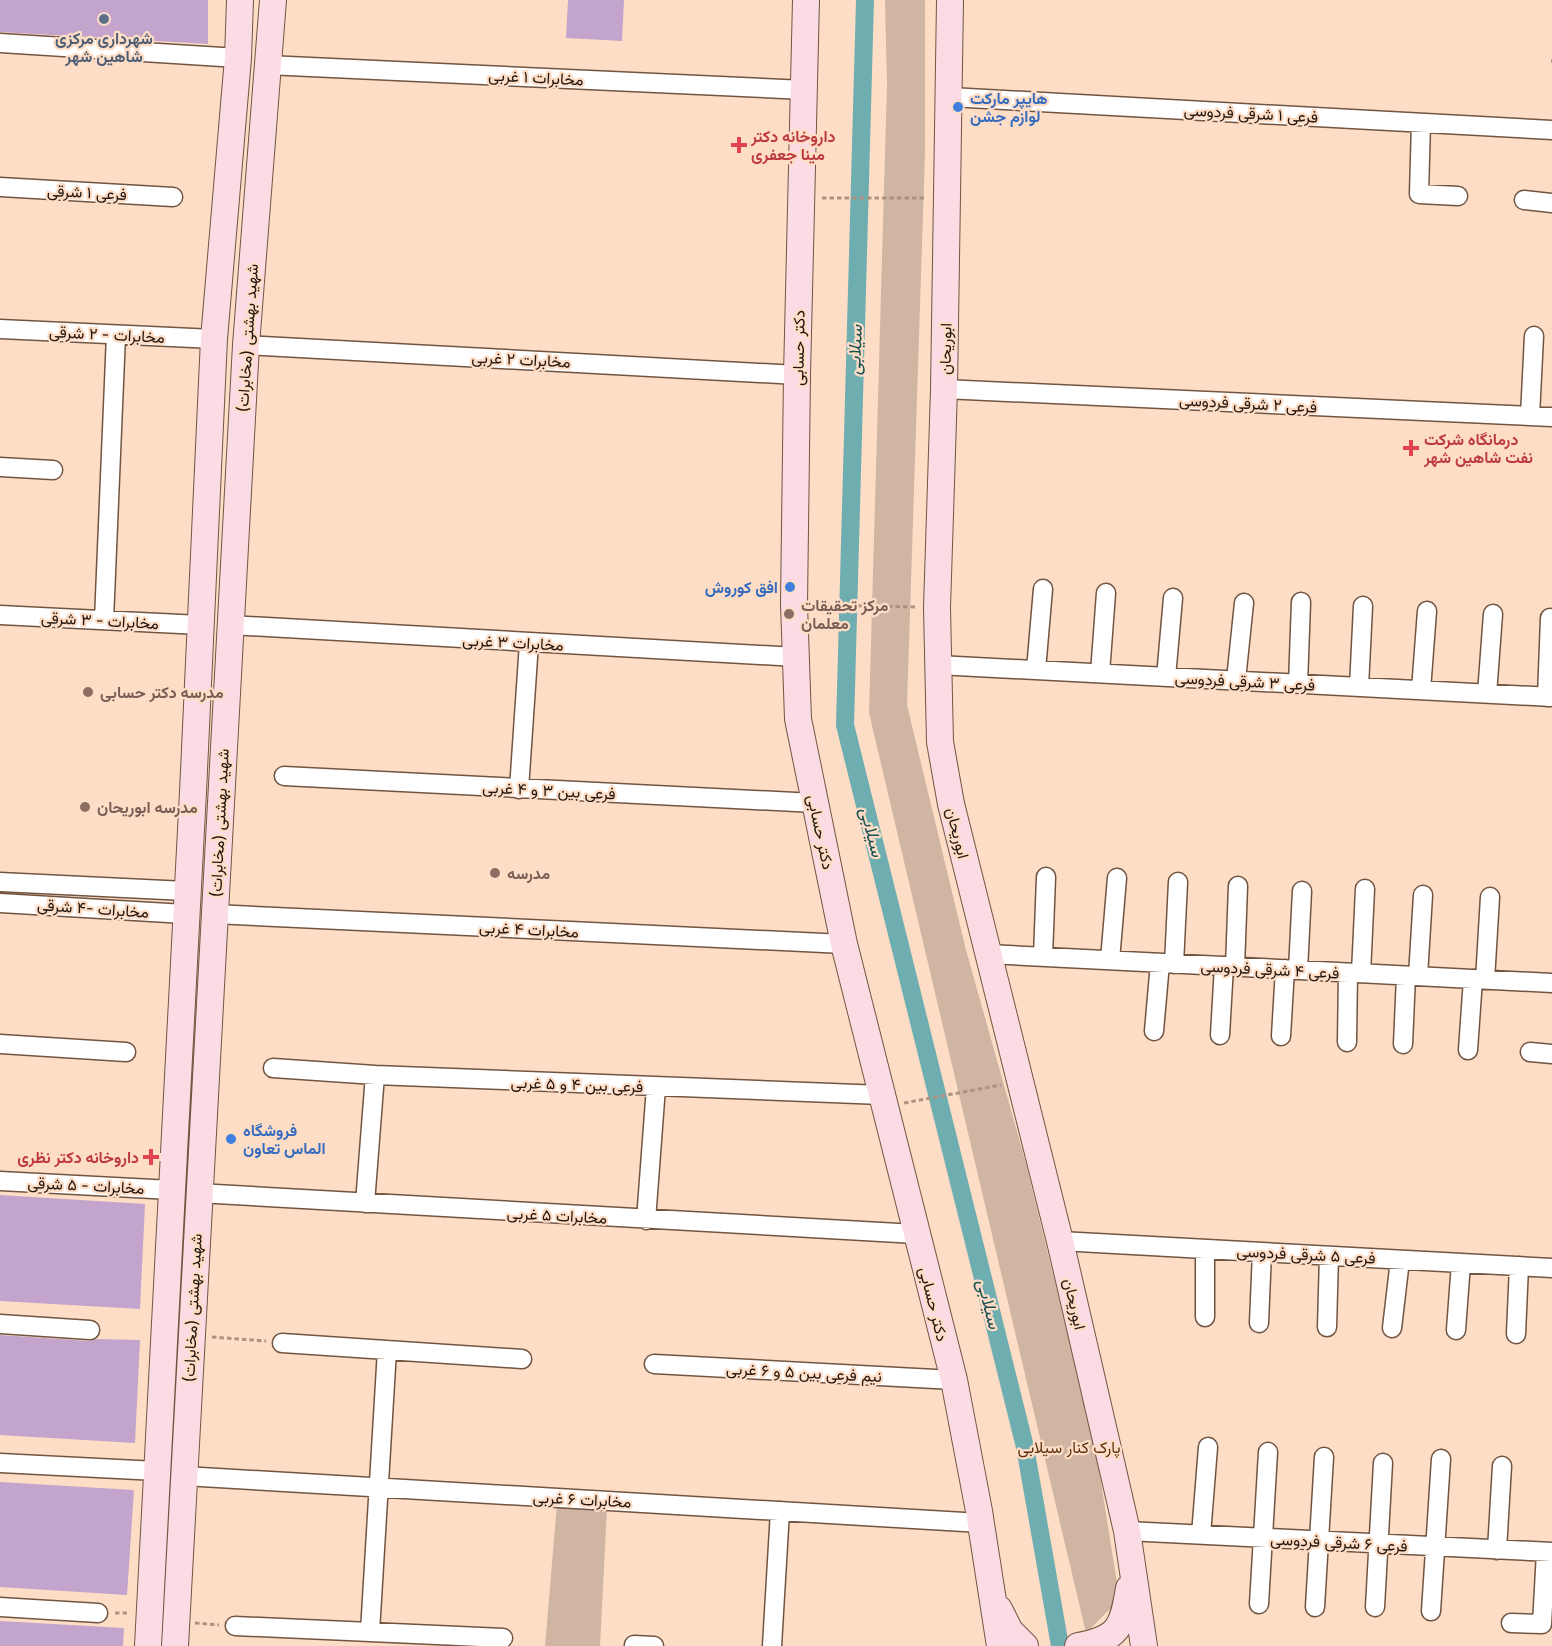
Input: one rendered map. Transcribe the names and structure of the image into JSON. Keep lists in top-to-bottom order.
{
  "streets": {
    "main road": ["شهید بهشتی (مخابرات)", "دکتر حسابی", "ابوریحان"],
    "street": [
      "مخابرات ۱ غربی",
      "فرعی ۱ شرقی فردوسی",
      "فرعی ۱ شرقی",
      "مخابرات - ۲ شرقی",
      "مخابرات ۲ غربی",
      "فرعی ۲ شرقی فردوسی",
      "مخابرات - ۳ شرقی",
      "مخابرات ۳ غربی",
      "فرعی ۳ شرقی فردوسی",
      "فرعی بین ۳ و ۴ غربی",
      "مخابرات -۴ شرقی",
      "مخابرات ۴ غربی",
      "فرعی ۴ شرقی فردوسی",
      "فرعی بین ۴ و ۵ غربی",
      "مخابرات - ۵ شرقی",
      "مخابرات ۵ غربی",
      "فرعی ۵ شرقی فردوسی",
      "نیم فرعی بین ۵ و ۶ غربی",
      "مخابرات ۶ غربی",
      "فرعی ۶ شرقی فردوسی"
    ]
  },
  "crossings": [
    ["مخابرات ۱ غربی", "شهید بهشتی (مخابرات)"],
    ["مخابرات ۱ غربی", "دکتر حسابی"],
    ["فرعی ۱ شرقی فردوسی", "ابوریحان"],
    ["مخابرات - ۲ شرقی", "شهید بهشتی (مخابرات)"],
    ["شهید بهشتی (مخابرات)", "مخابرات ۲ غربی"],
    ["شهید بهشتی (مخابرات)", "مخابرات - ۳ شرقی"],
    ["شهید بهشتی (مخابرات)", "مخابرات ۳ غربی"],
    ["شهید بهشتی (مخابرات)", "مخابرات -۴ شرقی"],
    ["شهید بهشتی (مخابرات)", "مخابرات ۴ غربی"],
    ["شهید بهشتی (مخابرات)", "مخابرات - ۵ شرقی"],
    ["شهید بهشتی (مخابرات)", "مخابرات ۵ غربی"],
    ["شهید بهشتی (مخابرات)", "مخابرات ۶ غربی"],
    ["دکتر حسابی", "مخابرات ۲ غربی"],
    ["دکتر حسابی", "مخابرات ۳ غربی"],
    ["دکتر حسابی", "فرعی بین ۳ و ۴ غربی"],
    ["دکتر حسابی", "مخابرات ۴ غربی"],
    ["دکتر حسابی", "فرعی بین ۴ و ۵ غربی"],
    ["دکتر حسابی", "مخابرات ۵ غربی"],
    ["دکتر حسابی", "نیم فرعی بین ۵ و ۶ غربی"],
    ["دکتر حسابی", "مخابرات ۶ غربی"],
    ["ابوریحان", "فرعی ۲ شرقی فردوسی"],
    ["ابوریحان", "فرعی ۳ شرقی فردوسی"],
    ["ابوریحان", "فرعی ۴ شرقی فردوسی"],
    ["ابوریحان", "فرعی ۵ شرقی فردوسی"],
    ["ابوریحان", "فرعی ۶ شرقی فردوسی"]
  ],
  "water": ["سیلابی"],
  "parks": ["پارک کنار سیلابی"],
  "places": {
    "other": [
      "شهرداری مرکزی شاهین شهر",
      "هایپر مارکت لوازم جشن",
      "افق کوروش",
      "مرکز تحقیقات معلمان",
      "مدرسه دکتر حسابی",
      "مدرسه ابوریحان",
      "مدرسه",
      "فروشگاه الماس تعاون"
    ],
    "health": ["داروخانه دکتر مینا جعفری", "درمانگاه شرکت نفت شاهین شهر", "داروخانه دکتر نظری"]
  }
}
